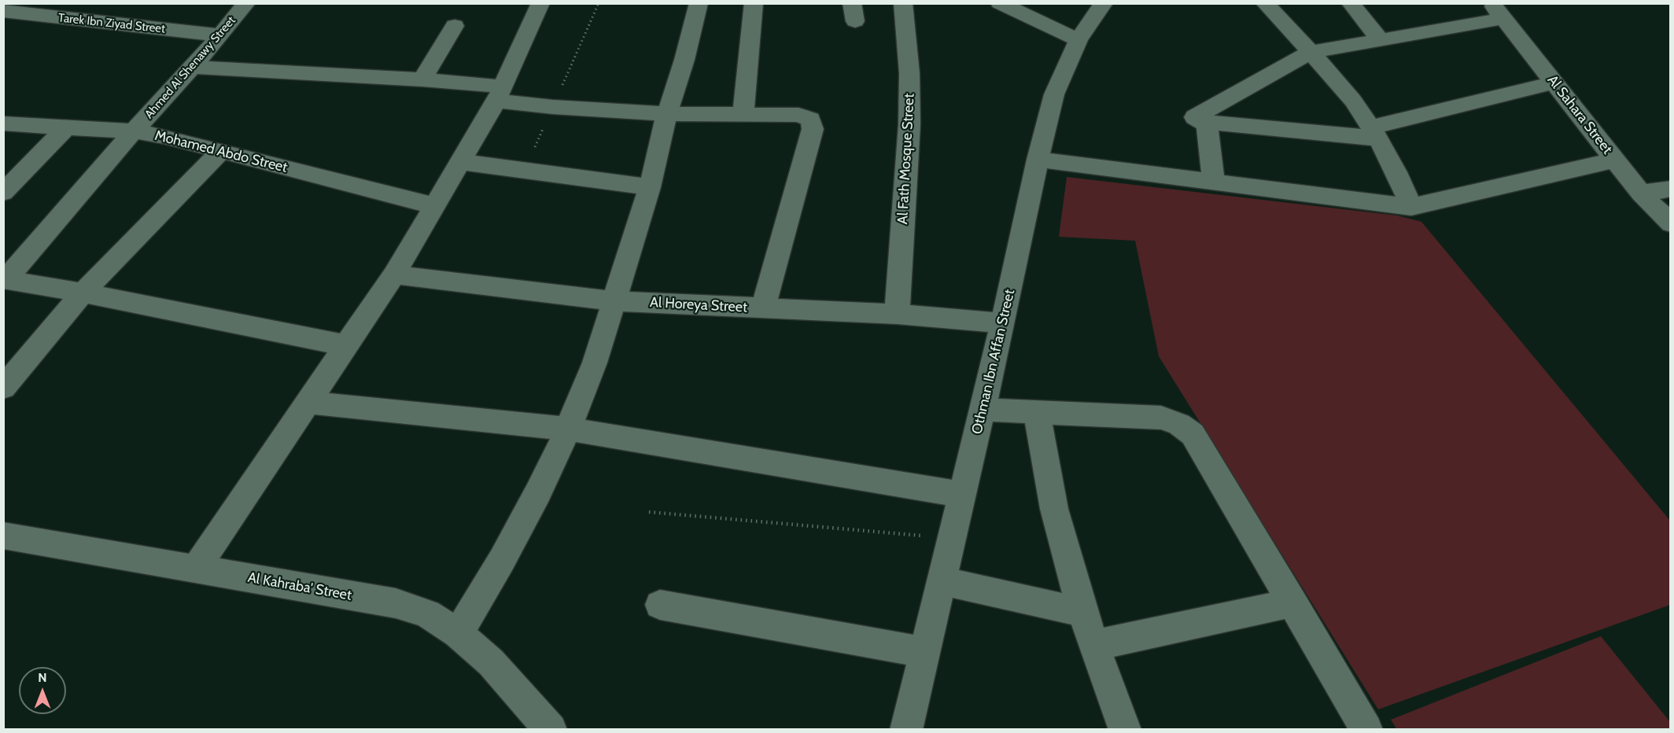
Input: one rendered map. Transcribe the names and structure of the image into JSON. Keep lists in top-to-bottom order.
{
  "streets": {
    "street": [
      "Tarek Ibn Ziyad Street",
      "Ahmed Al Shenawy Street",
      "Al Sahara Street",
      "Mohamed Abdo Street",
      "Al Fath Mosque Street",
      "Al Horeya Street",
      "Othman Ibn Affan Street",
      "Al Kahraba' Street"
    ]
  },
  "crossings": [
    ["Tarek Ibn Ziyad Street", "Ahmed Al Shenawy Street"],
    ["Ahmed Al Shenawy Street", "Mohamed Abdo Street"],
    ["Al Fath Mosque Street", "Al Horeya Street"],
    ["Al Horeya Street", "Othman Ibn Affan Street"]
  ],
  "north": "top"
}
